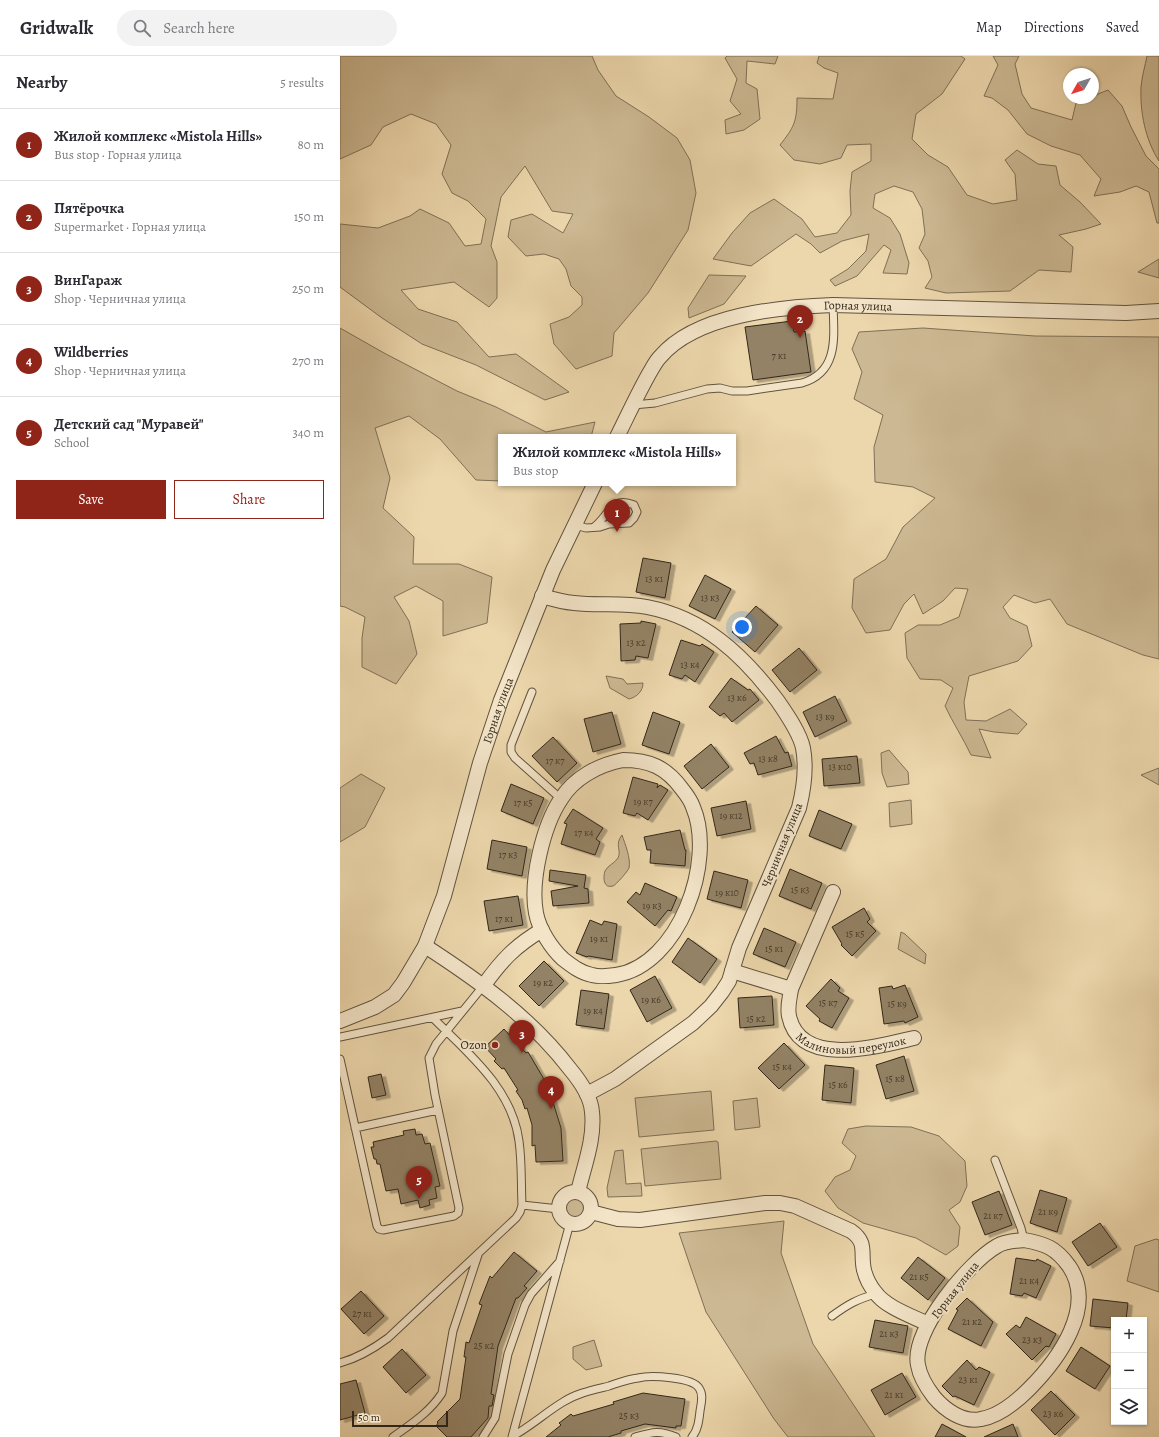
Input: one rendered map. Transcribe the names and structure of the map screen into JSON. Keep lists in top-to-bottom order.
{
  "streets": {
    "street": ["Горная улица", "Черничная улица", "Малиновый переулок"]
  },
  "crossings": [
    ["Горная улица", "Черничная улица"]
  ],
  "places": ["Ozon"],
  "house_numbers": [
    "7 к1",
    "13 к1",
    "13 к3",
    "13 к2",
    "13 к4",
    "13 к6",
    "13 к9",
    "13 к8",
    "17 к7",
    "13 к10",
    "19 к7",
    "17 к5",
    "19 к12",
    "17 к4",
    "17 к3",
    "15 к3",
    "19 к10",
    "19 к3",
    "17 к1",
    "15 к5",
    "19 к1",
    "15 к1",
    "19 к2",
    "19 к6",
    "15 к7",
    "15 к9",
    "19 к4",
    "15 к2",
    "15 к4",
    "15 к8",
    "15 к6",
    "21 к9",
    "21 к7",
    "21 к5",
    "21 к4",
    "27 к1",
    "21 к2",
    "21 к3",
    "23 к3",
    "25 к2",
    "23 к1",
    "21 к1",
    "23 к6",
    "25 к3"
  ],
  "scale_bar": "50 m",
  "north": "bottom left",
  "page": {
    "header": "Gridwalk",
    "search": "Search here",
    "nav": ["Map", "Directions", "Saved"],
    "heading": ["Nearby", "5 results"],
    "list": [
      {
        "mark": "1",
        "name": "Жилой комплекс «Mistola Hills»",
        "note": "Bus stop · Горная улица",
        "value": "80 m"
      },
      {
        "mark": "2",
        "name": "Пятёрочка",
        "note": "Supermarket · Горная улица",
        "value": "150 m"
      },
      {
        "mark": "3",
        "name": "ВинГараж",
        "note": "Shop · Черничная улица",
        "value": "250 m"
      },
      {
        "mark": "4",
        "name": "Wildberries",
        "note": "Shop · Черничная улица",
        "value": "270 m"
      },
      {
        "mark": "5",
        "name": "Детский сад \"Муравей\"",
        "note": "School",
        "value": "340 m"
      }
    ],
    "pins": [
      "2",
      "1",
      "3",
      "4",
      "5"
    ],
    "popup": ["Жилой комплекс «Mistola Hills»", "Bus stop"],
    "buttons": ["Save", "Share"],
    "map_buttons": ["+", "−"],
    "scale": "50 m"
  }
}
